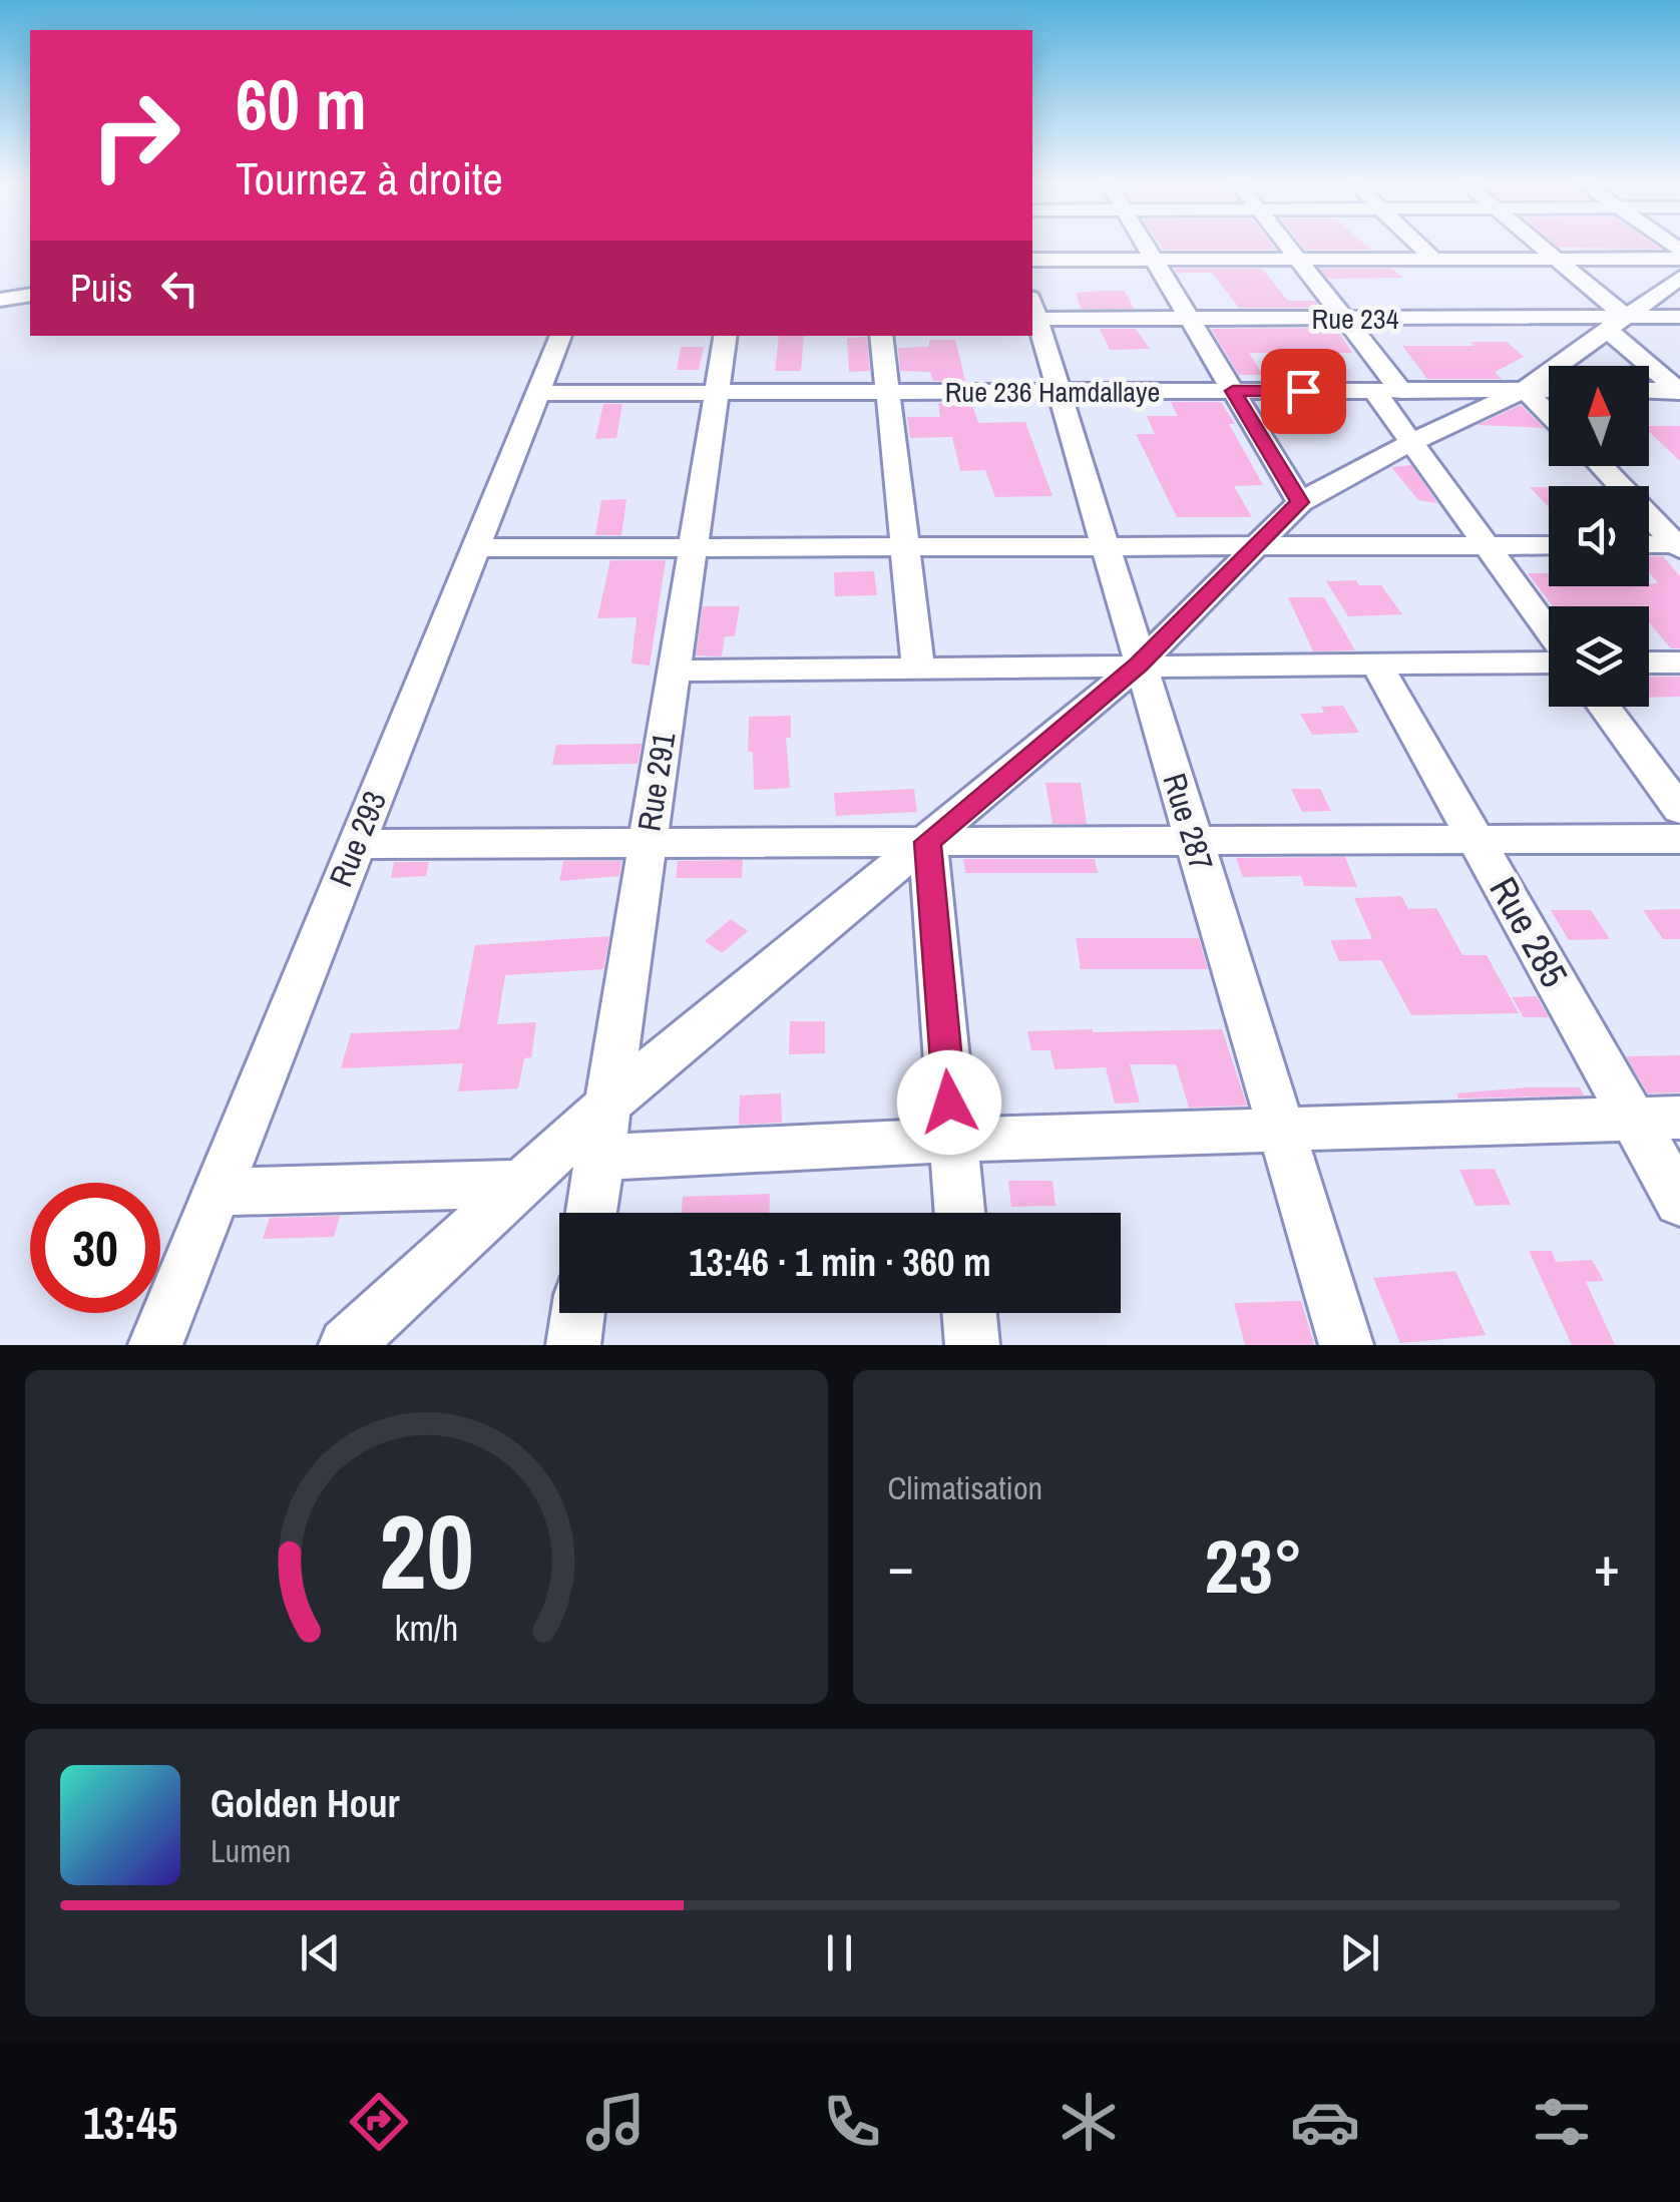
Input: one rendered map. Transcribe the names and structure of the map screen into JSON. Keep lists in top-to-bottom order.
{
  "streets": {
    "street": [
      "Rue 234",
      "Rue 236 Hamdallaye",
      "Rue 291",
      "Rue 287",
      "Rue 293",
      "Rue 285"
    ]
  },
  "crossings": [
    ["Rue 234", "Rue 287"],
    ["Rue 236 Hamdallaye", "Rue 291"],
    ["Rue 236 Hamdallaye", "Rue 287"],
    ["Rue 236 Hamdallaye", "Rue 293"]
  ],
  "north": "top",
  "page": {
    "turn": ["60 m", "Tournez à droite"],
    "then": "Puis",
    "limit": "30",
    "trip": "13:46 · 1 min · 360 m",
    "tile": "Climatisation",
    "heat": ["−", "23°", "+"],
    "song": ["Golden Hour", "Lumen"],
    "tabs": "13:45",
    "gauge": ["20", "km/h"]
  }
}
